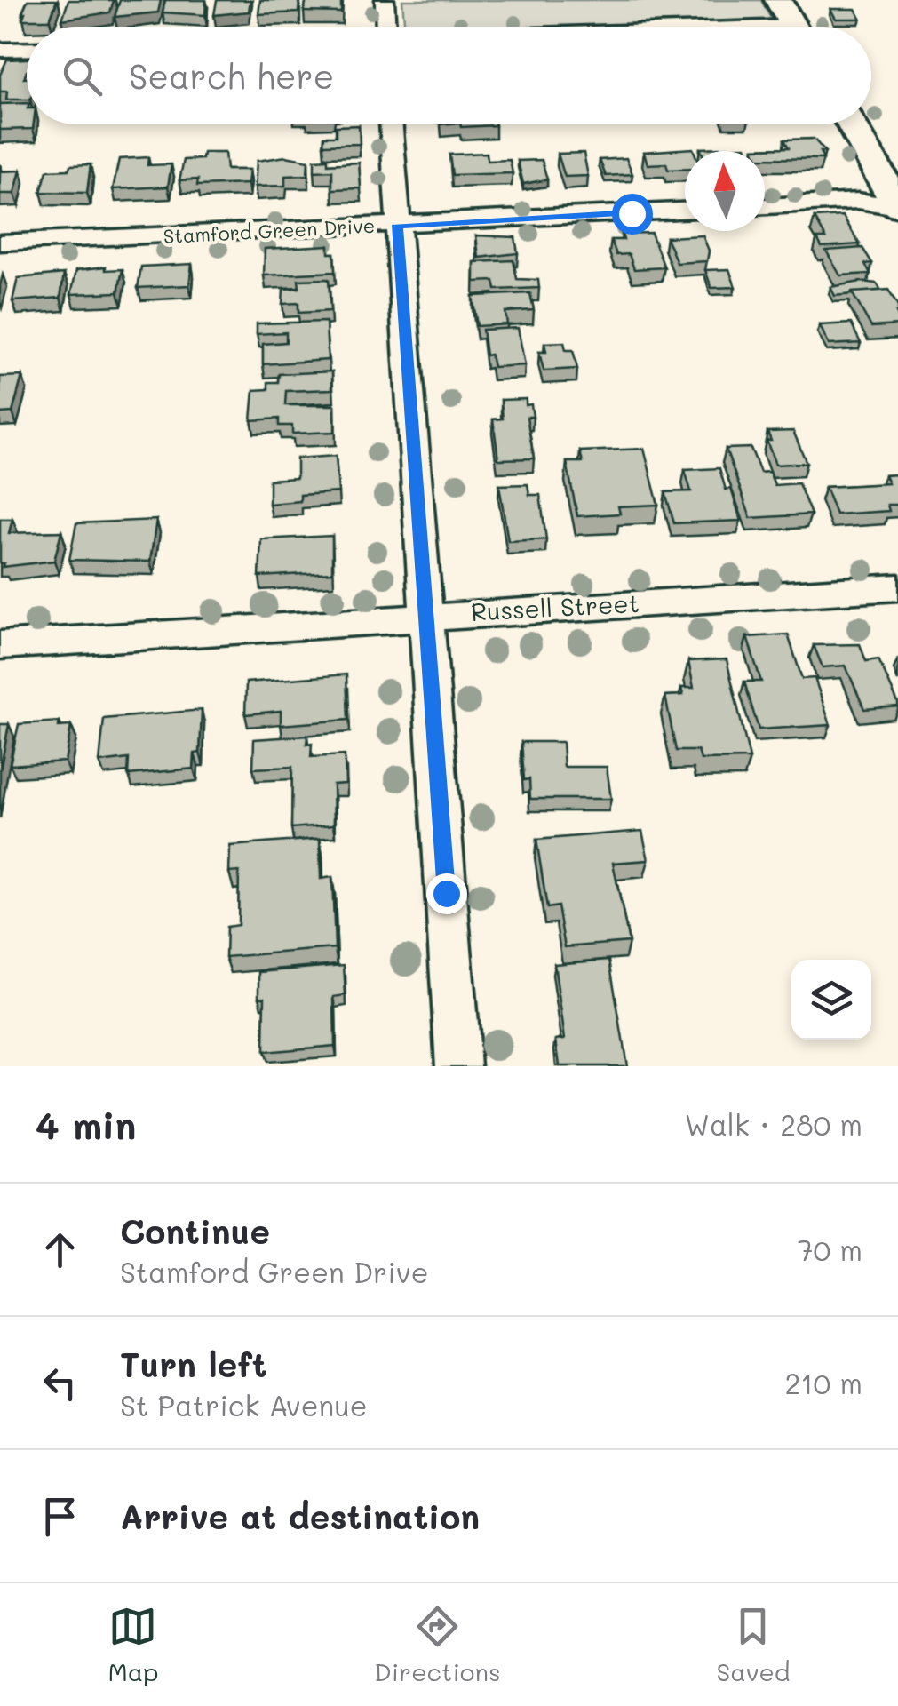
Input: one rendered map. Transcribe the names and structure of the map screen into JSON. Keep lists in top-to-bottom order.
{
  "streets": {
    "street": ["Stamford Green Drive", "Russell Street"]
  },
  "north": "top",
  "page": {
    "search": "Search here",
    "heading": ["4 min", "Walk · 280 m"],
    "list": [
      ["Continue", "Stamford Green Drive", "70 m"],
      ["Turn left", "St Patrick Avenue", "210 m"],
      "Arrive at destination"
    ],
    "nav": ["Map", "Directions", "Saved"]
  }
}
